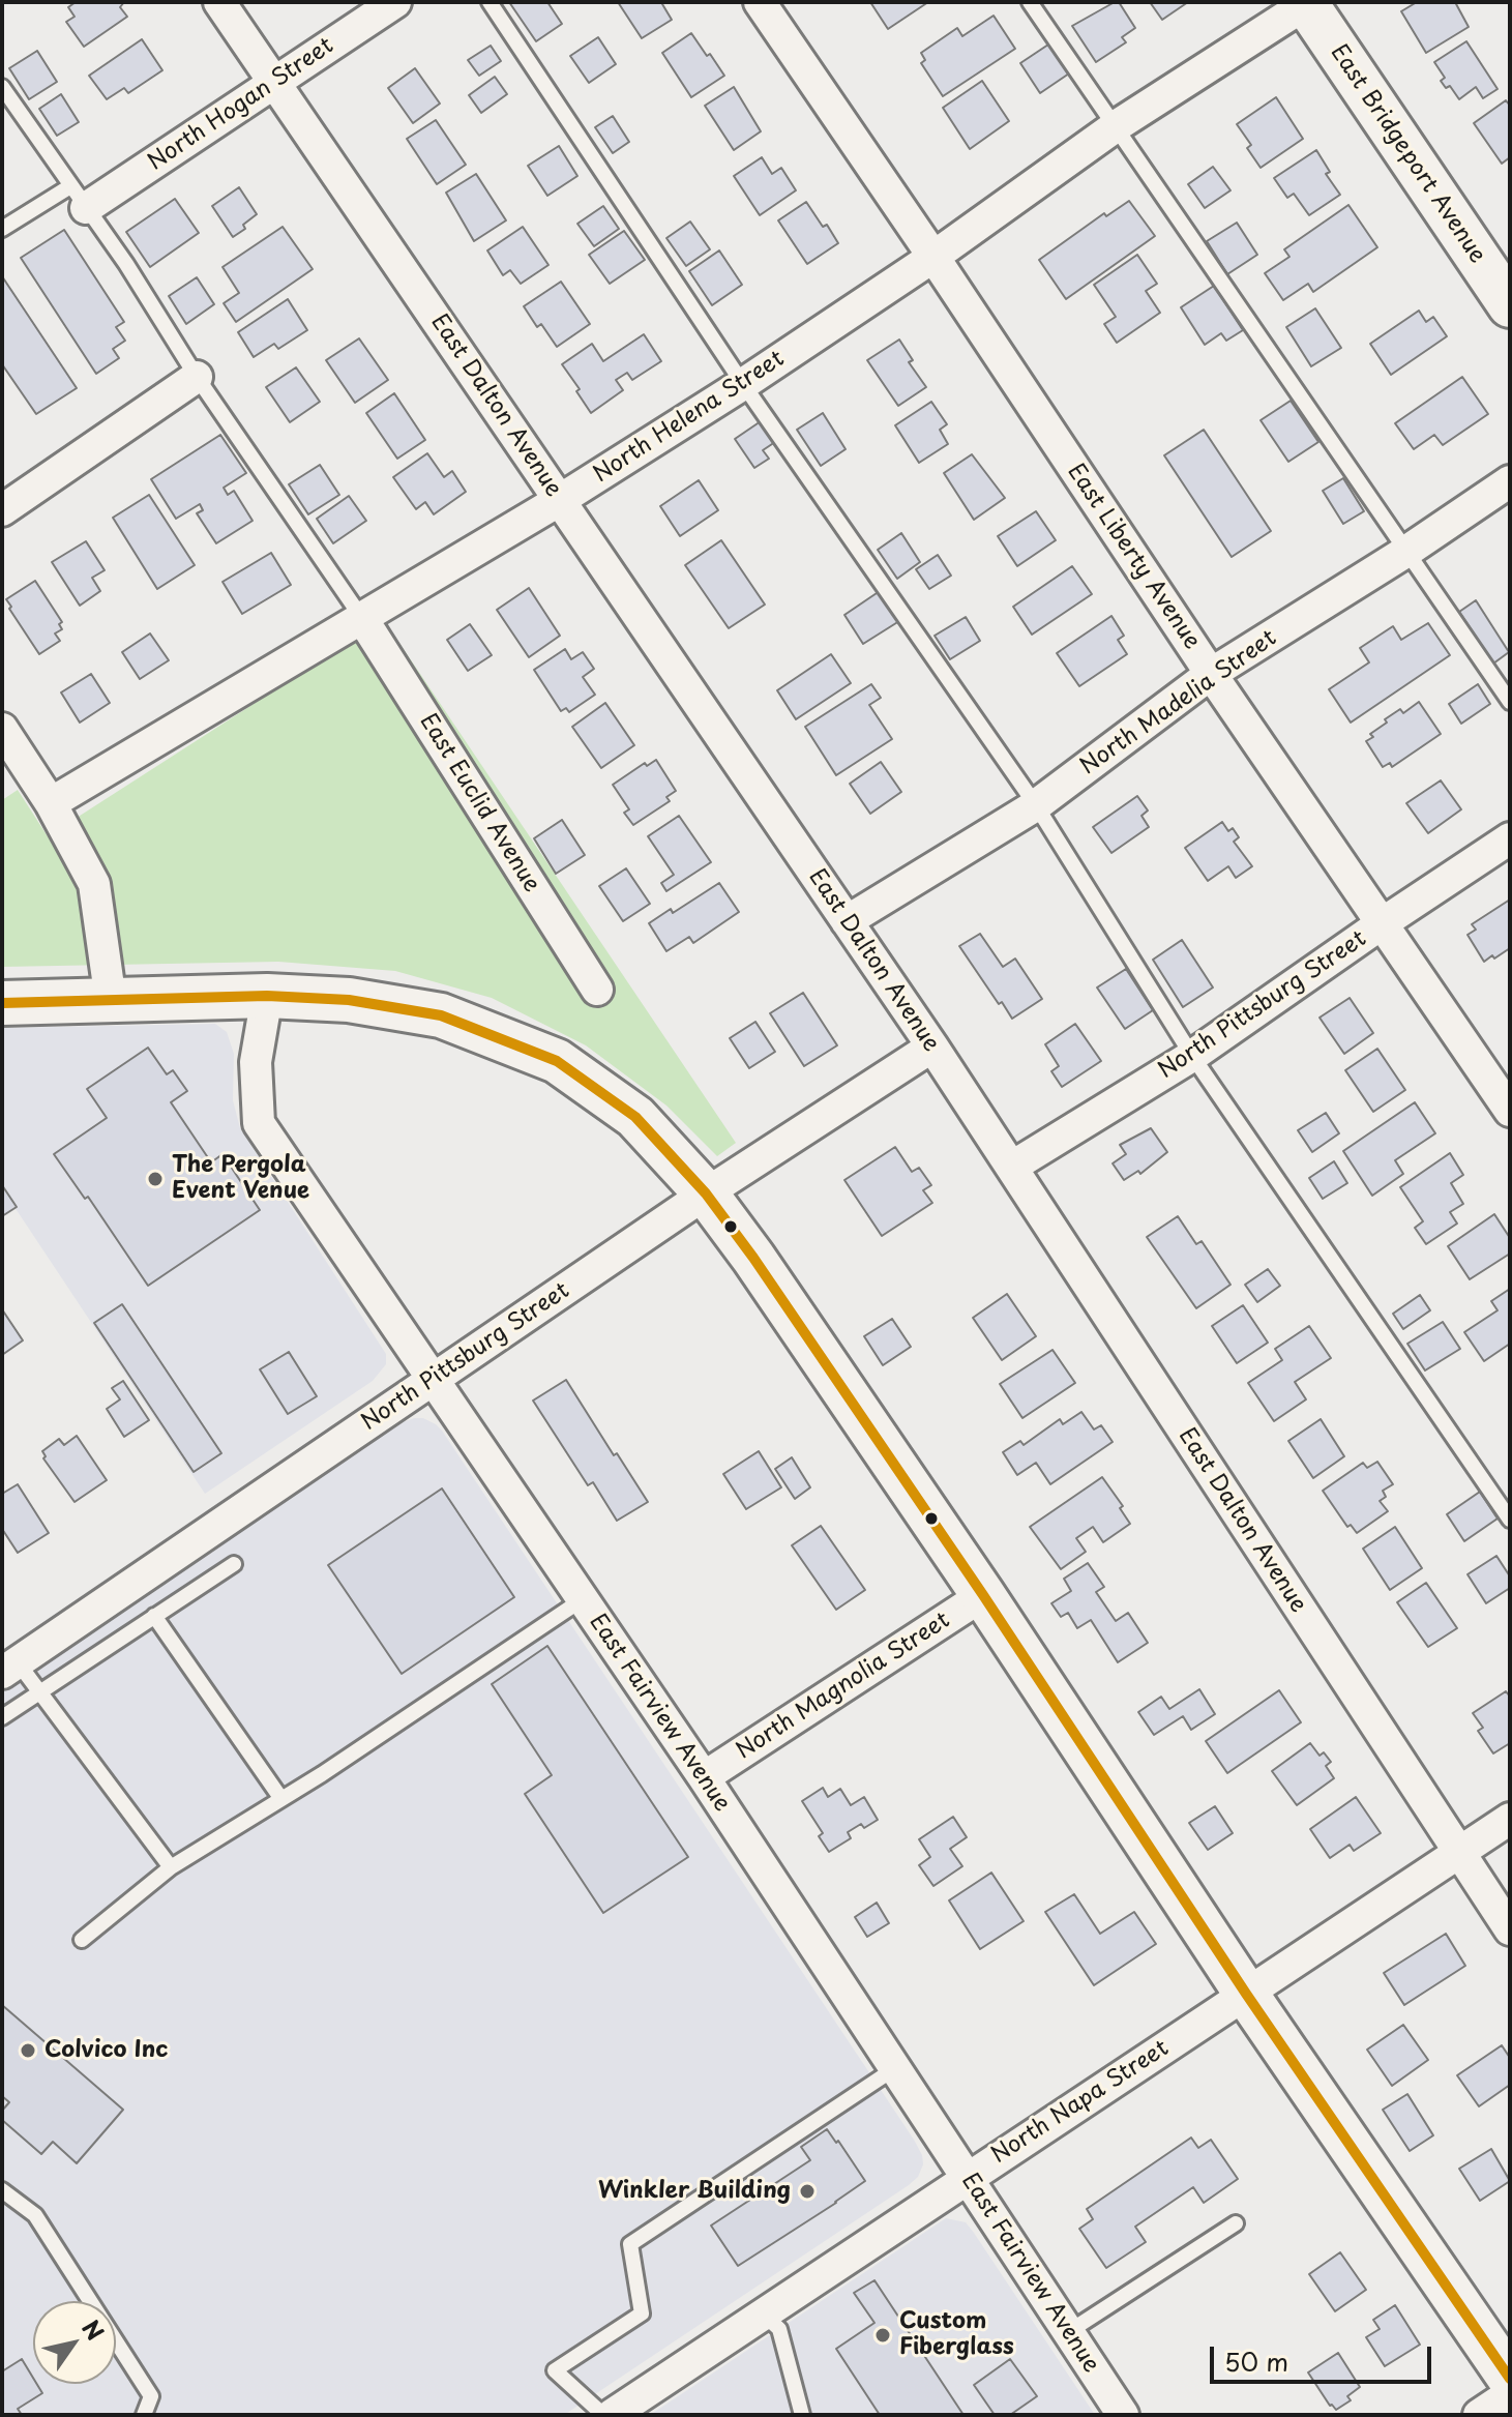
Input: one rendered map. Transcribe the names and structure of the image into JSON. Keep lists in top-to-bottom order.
{
  "streets": {
    "main road": ["East Bridgeport Avenue"],
    "street": [
      "North Hogan Street",
      "East Dalton Avenue",
      "North Helena Street",
      "East Liberty Avenue",
      "North Madelia Street",
      "East Euclid Avenue",
      "North Pittsburg Street",
      "North Magnolia Street",
      "East Fairview Avenue",
      "North Napa Street"
    ]
  },
  "crossings": [
    ["North Hogan Street", "East Dalton Avenue"],
    ["East Bridgeport Avenue", "North Helena Street"],
    ["East Dalton Avenue", "North Helena Street"],
    ["East Dalton Avenue", "North Madelia Street"],
    ["East Dalton Avenue", "North Pittsburg Street"],
    ["East Dalton Avenue", "North Napa Street"],
    ["North Helena Street", "East Liberty Avenue"],
    ["North Helena Street", "East Euclid Avenue"],
    ["East Liberty Avenue", "North Madelia Street"],
    ["East Liberty Avenue", "North Pittsburg Street"],
    ["North Pittsburg Street", "East Fairview Avenue"],
    ["North Magnolia Street", "East Fairview Avenue"],
    ["East Fairview Avenue", "North Napa Street"]
  ],
  "places": [
    "The Pergola Event Venue",
    "Colvico Inc",
    "Winkler Building",
    "Custom Fiberglass"
  ],
  "scale_bar": "50 m",
  "north": "top right"
}
